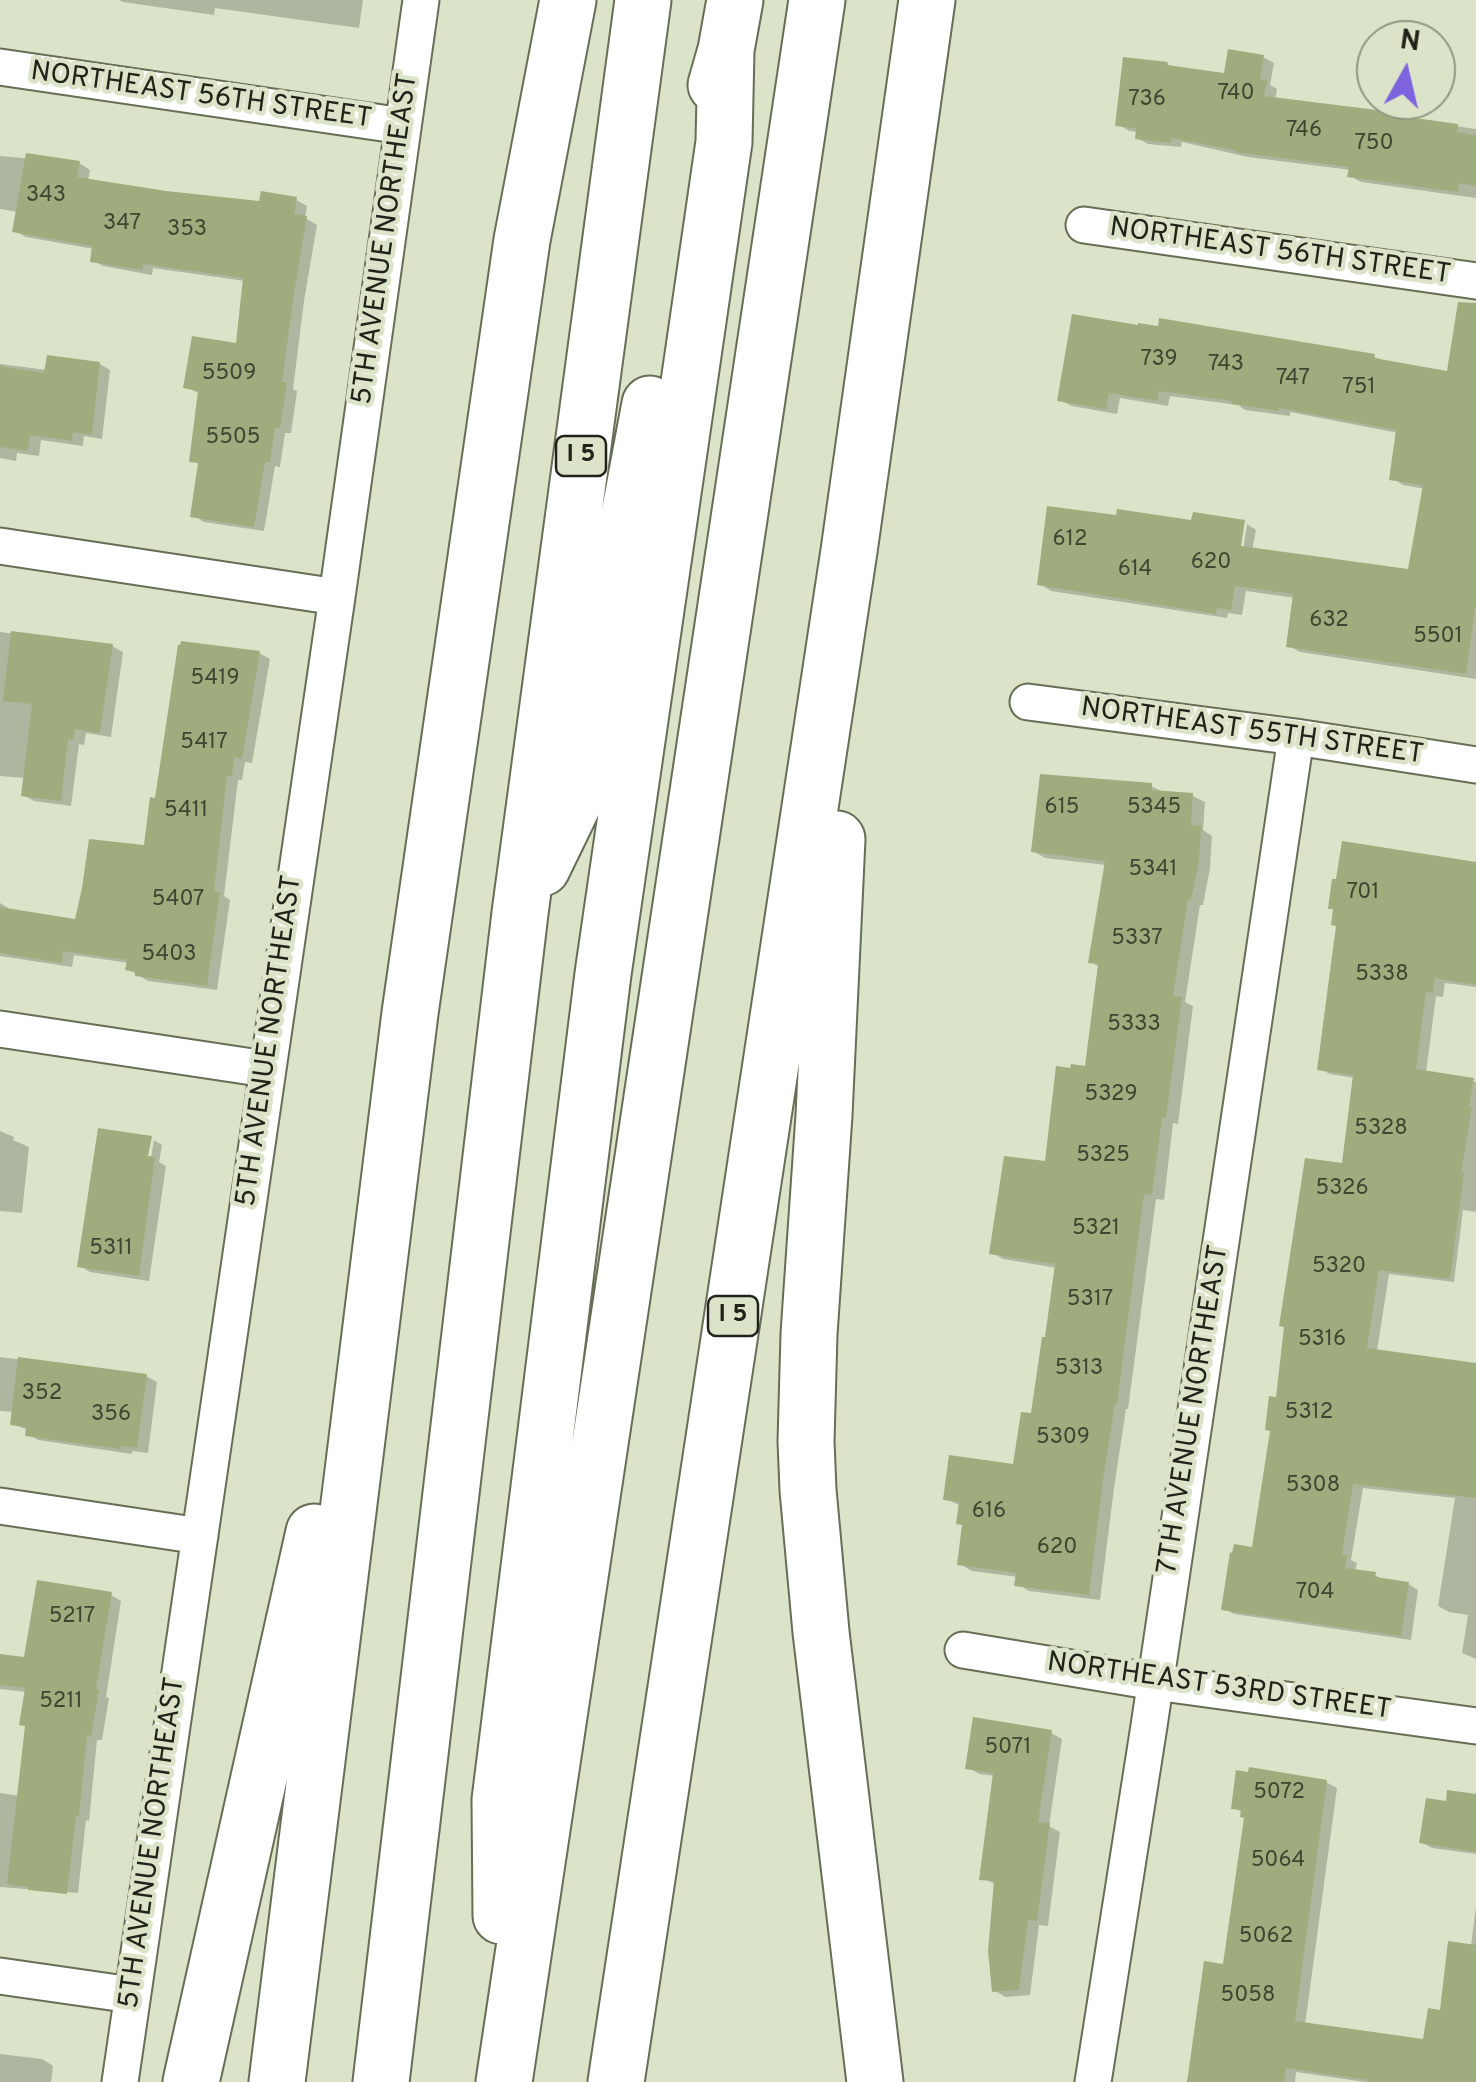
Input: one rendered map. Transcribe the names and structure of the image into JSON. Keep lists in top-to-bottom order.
{
  "streets": {
    "highway": ["I 5"],
    "street": [
      "NORTHEAST 56TH STREET",
      "5TH AVENUE NORTHEAST",
      "NORTHEAST 55TH STREET",
      "7TH AVENUE NORTHEAST",
      "NORTHEAST 53RD STREET"
    ]
  },
  "crossings": [
    ["NORTHEAST 56TH STREET", "5TH AVENUE NORTHEAST"],
    ["NORTHEAST 55TH STREET", "7TH AVENUE NORTHEAST"],
    ["7TH AVENUE NORTHEAST", "NORTHEAST 53RD STREET"]
  ],
  "house_numbers": [
    "740",
    "736",
    "746",
    "750",
    "343",
    "347",
    "353",
    "739",
    "743",
    "5509",
    "747",
    "751",
    "5505",
    "612",
    "620",
    "614",
    "632",
    "5501",
    "5419",
    "5417",
    "615",
    "5345",
    "5411",
    "5341",
    "701",
    "5407",
    "5337",
    "5403",
    "5338",
    "5333",
    "5329",
    "5328",
    "5325",
    "5326",
    "5321",
    "5311",
    "5320",
    "5317",
    "5316",
    "5313",
    "352",
    "5312",
    "356",
    "5309",
    "5308",
    "616",
    "620",
    "704",
    "5217",
    "5211",
    "5071",
    "5072",
    "5064",
    "5062",
    "5058"
  ],
  "north": "top"
}
